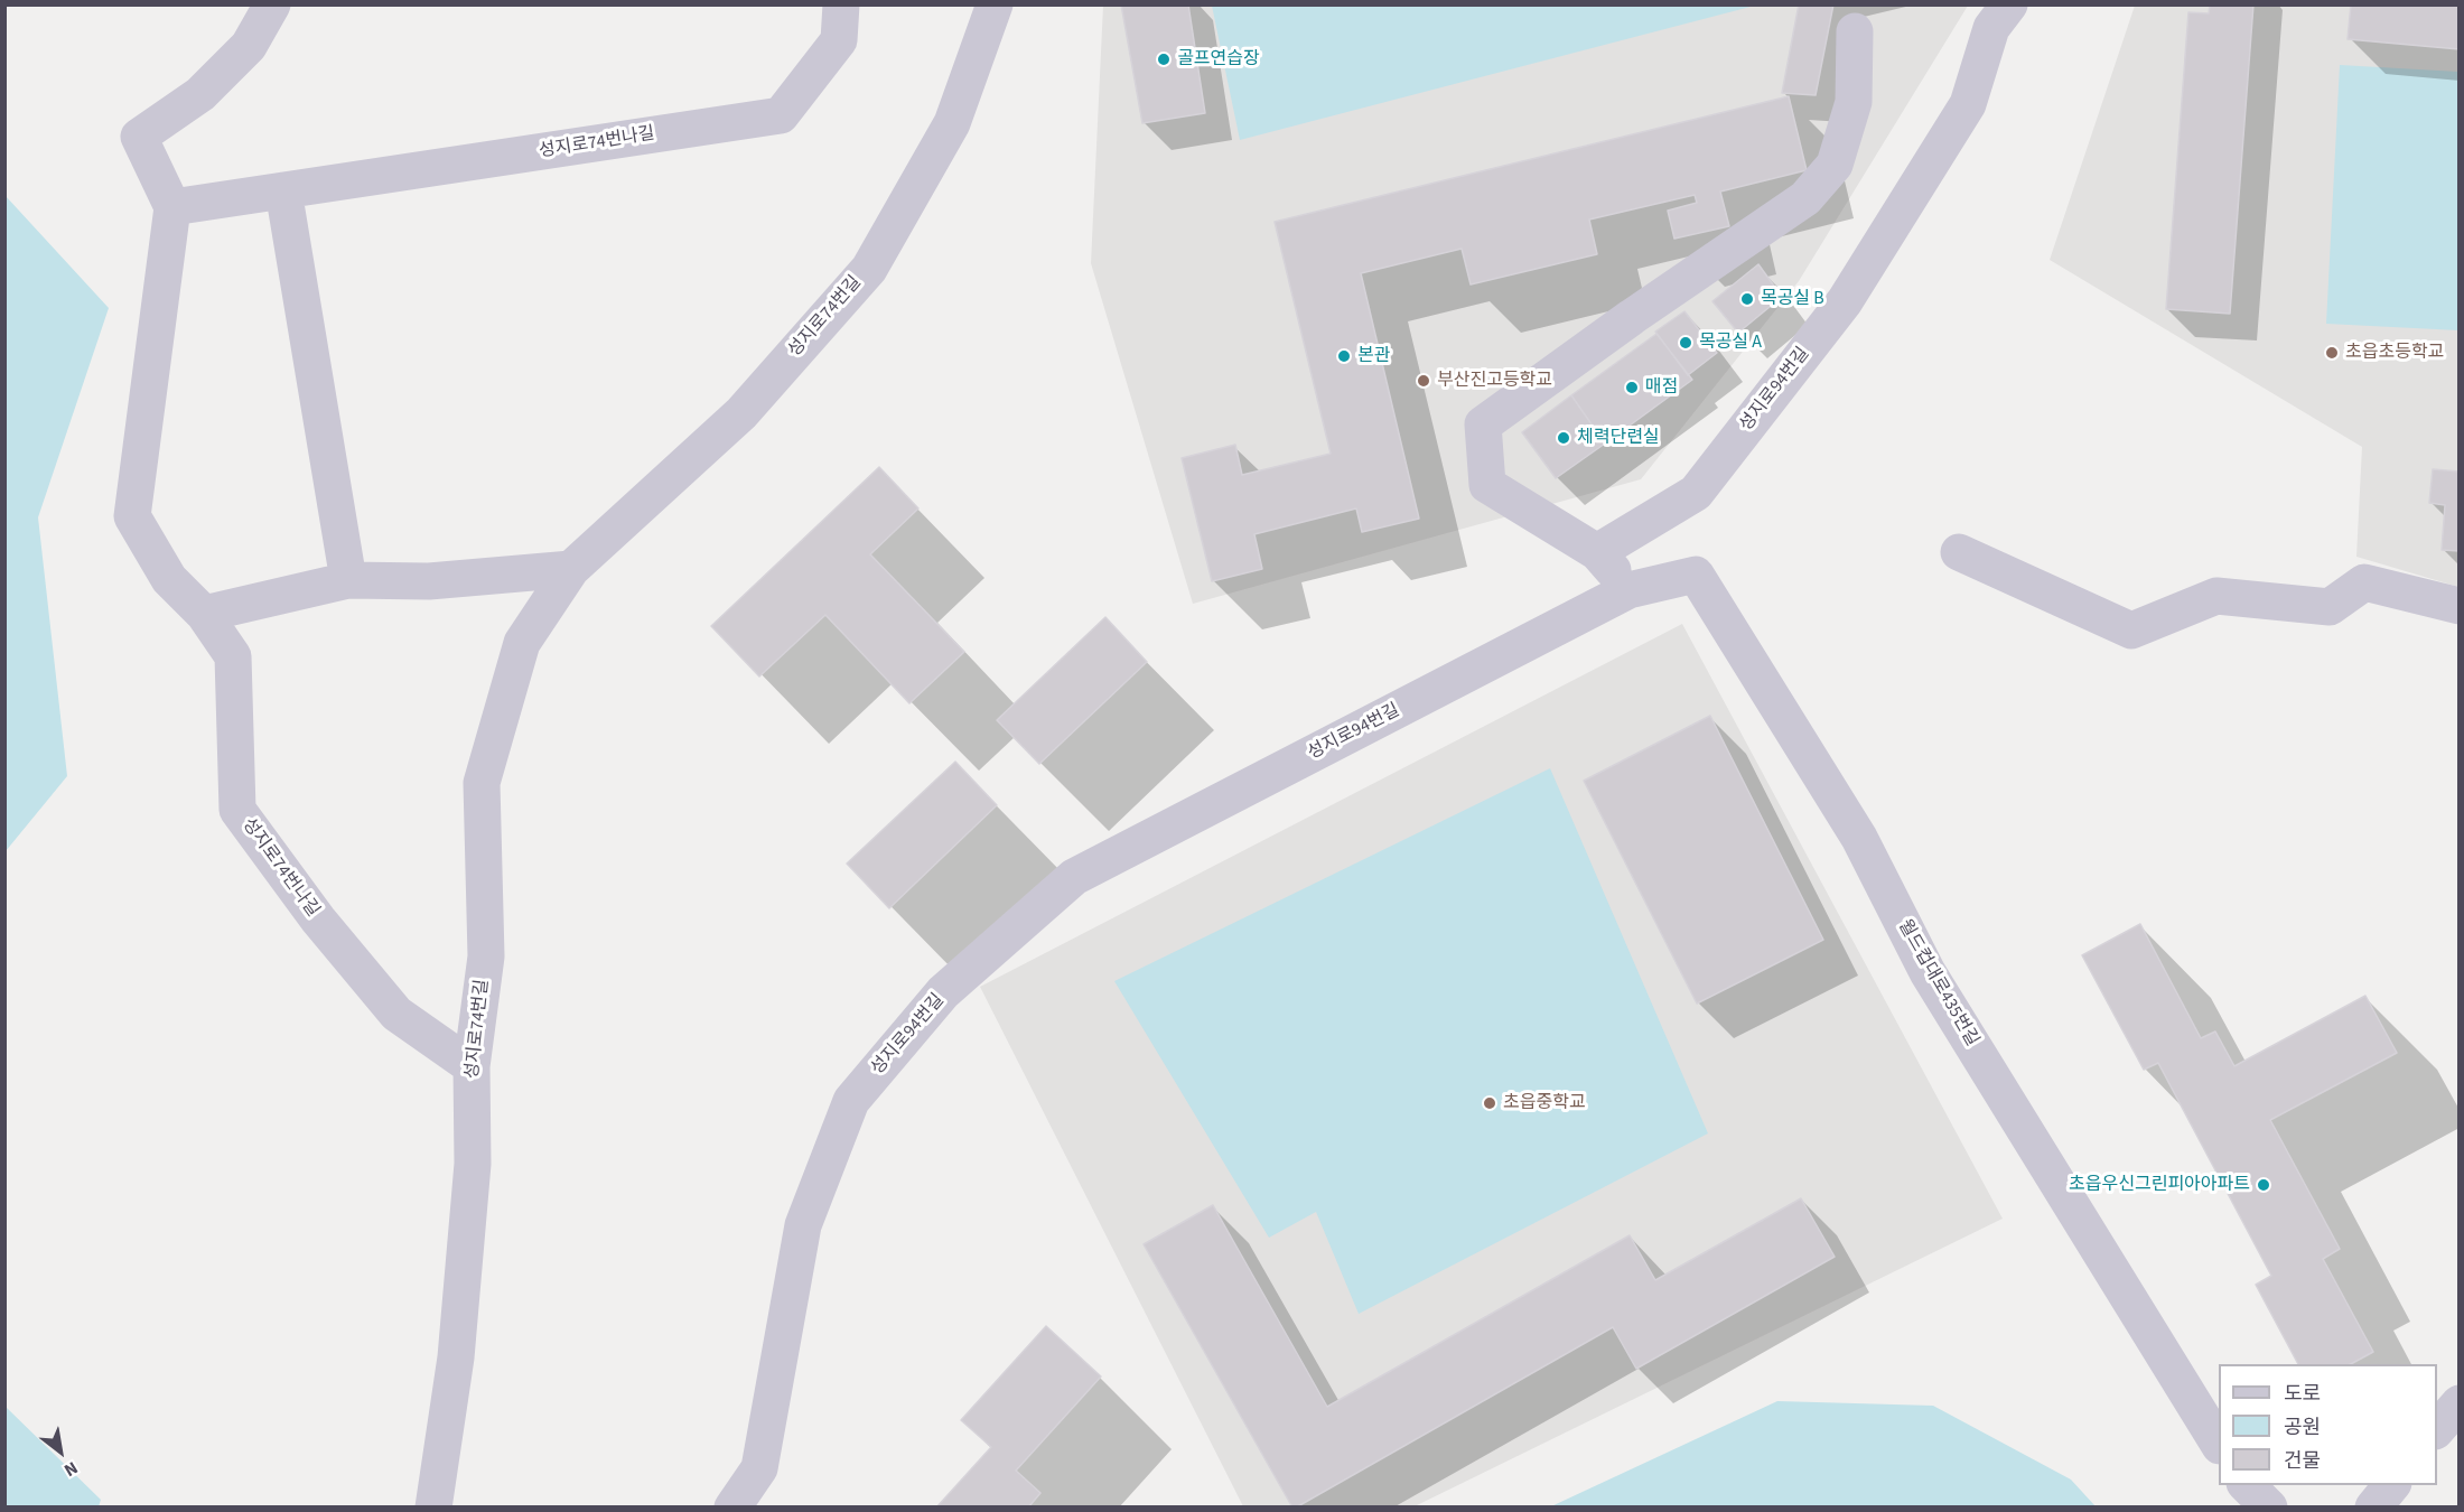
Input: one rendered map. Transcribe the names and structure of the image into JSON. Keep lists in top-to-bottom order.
{
  "streets": {
    "street": [
      "성지로74번나길",
      "성지로74번길",
      "성지로94번길",
      "월드컵대로435번길"
    ]
  },
  "crossings": [
    ["성지로74번나길", "성지로74번길"],
    ["성지로94번길", "월드컵대로435번길"]
  ],
  "places": [
    "골프연습장",
    "목공실 B",
    "목공실 A",
    "초읍초등학교",
    "본관",
    "부산진고등학교",
    "매점",
    "체력단련실",
    "초읍중학교",
    "초읍우신그린피아아파트"
  ],
  "legend": ["도로", "공원", "건물"],
  "north": "bottom right"
}
